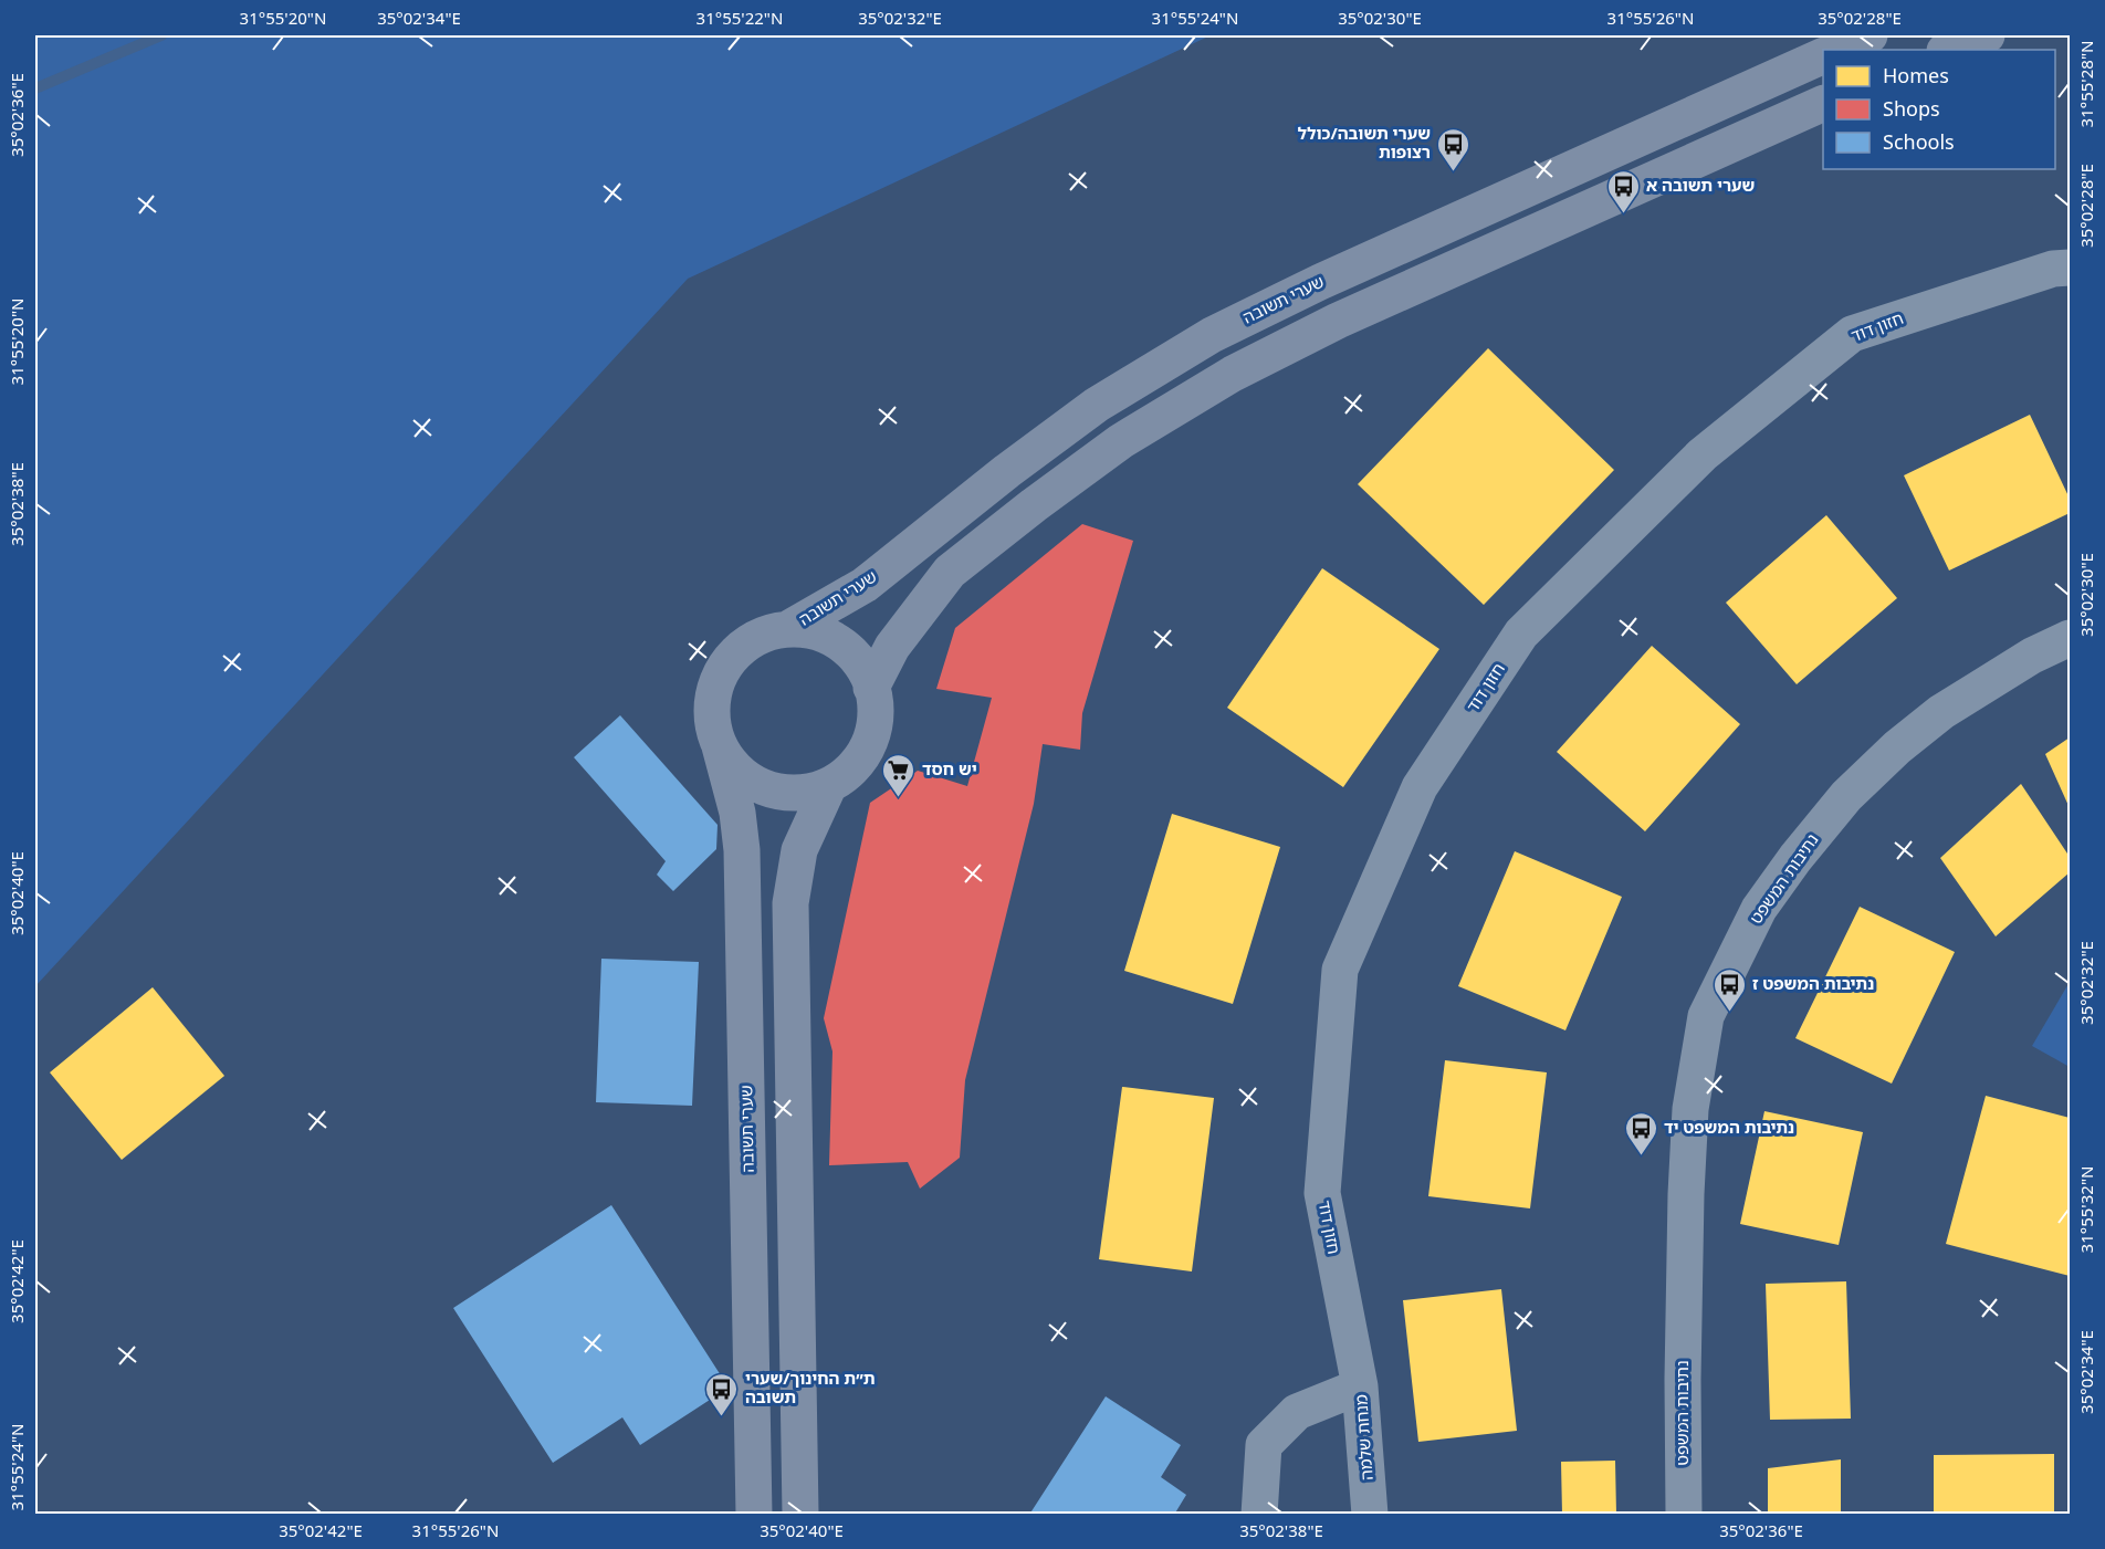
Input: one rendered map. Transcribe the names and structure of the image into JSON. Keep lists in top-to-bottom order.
{
  "streets": {
    "street": [
      "שערי תשובה",
      "חזון דוד",
      "נתיבות המשפט",
      "מנחת שלמה"
    ]
  },
  "crossings": [
    ["חזון דוד", "מנחת שלמה"]
  ],
  "places": {
    "bus stop": [
      "שערי תשובה/כולל רצופות",
      "שערי תשובה א",
      "נתיבות המשפט ז",
      "נתיבות המשפט יד",
      "ת״ת החינוך/שערי תשובה"
    ],
    "supermarket": ["יש חסד"]
  },
  "legend": ["Homes", "Shops", "Schools"],
  "coordinates": [
    "31°55'20\"N",
    "35°02'34\"E",
    "31°55'22\"N",
    "35°02'32\"E",
    "31°55'24\"N",
    "35°02'30\"E",
    "31°55'26\"N",
    "35°02'28\"E",
    "31°55'28\"N",
    "35°02'36\"E",
    "35°02'38\"E",
    "35°02'40\"E",
    "31°55'32\"N",
    "35°02'42\"E"
  ]
}
